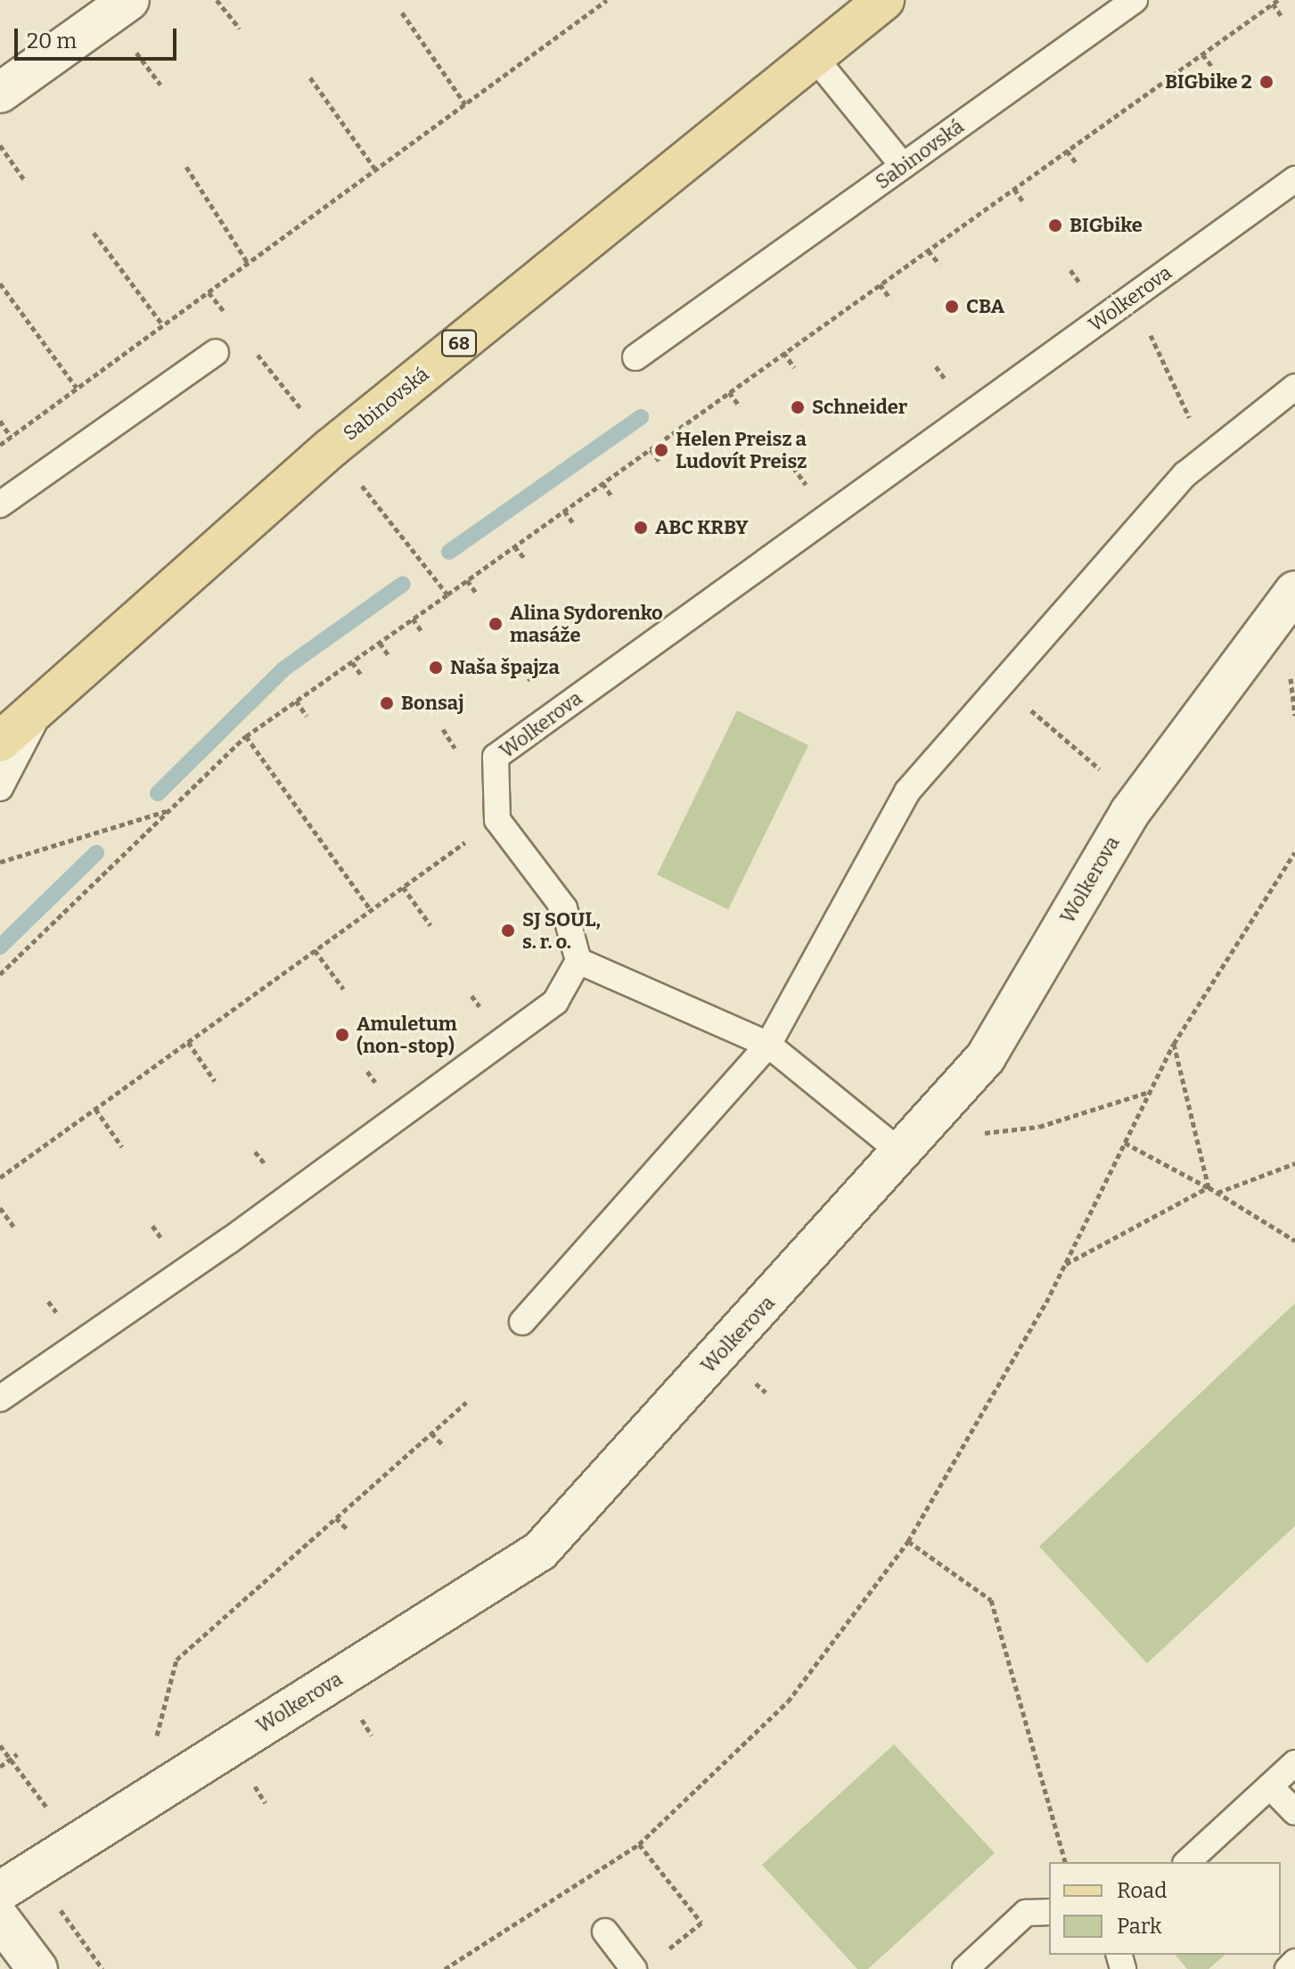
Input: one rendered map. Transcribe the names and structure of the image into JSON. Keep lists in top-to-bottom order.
{
  "streets": {
    "main road": ["Sabinovská", "68"],
    "street": ["Wolkerova"]
  },
  "places": [
    "BIGbike 2",
    "BIGbike",
    "CBA",
    "Schneider",
    "Helen Preisz a Ludovít Preisz",
    "ABC KRBY",
    "Alina Sydorenko masáže",
    "Naša špajza",
    "Bonsaj",
    "SJ SOUL, s. r. o.",
    "Amuletum (non-stop)"
  ],
  "legend": ["Road", "Park"],
  "scale_bar": "20 m"
}
